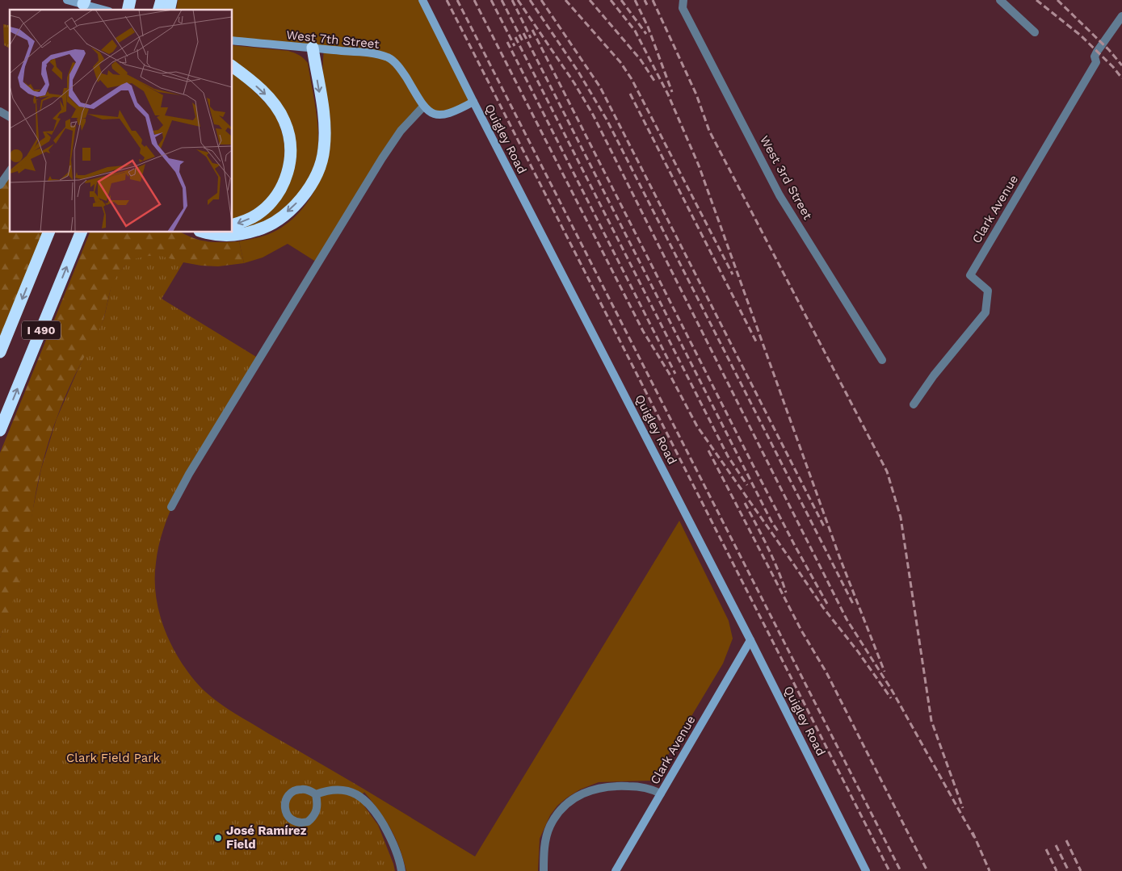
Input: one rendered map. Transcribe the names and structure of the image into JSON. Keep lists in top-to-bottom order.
{
  "streets": {
    "highway": ["I 490"],
    "street": [
      "West 7th Street",
      "Quigley Road",
      "West 3rd Street",
      "Clark Avenue"
    ]
  },
  "crossings": [
    ["Quigley Road", "Clark Avenue"]
  ],
  "parks": ["Clark Field Park"],
  "places": ["José Ramírez Field"]
}
